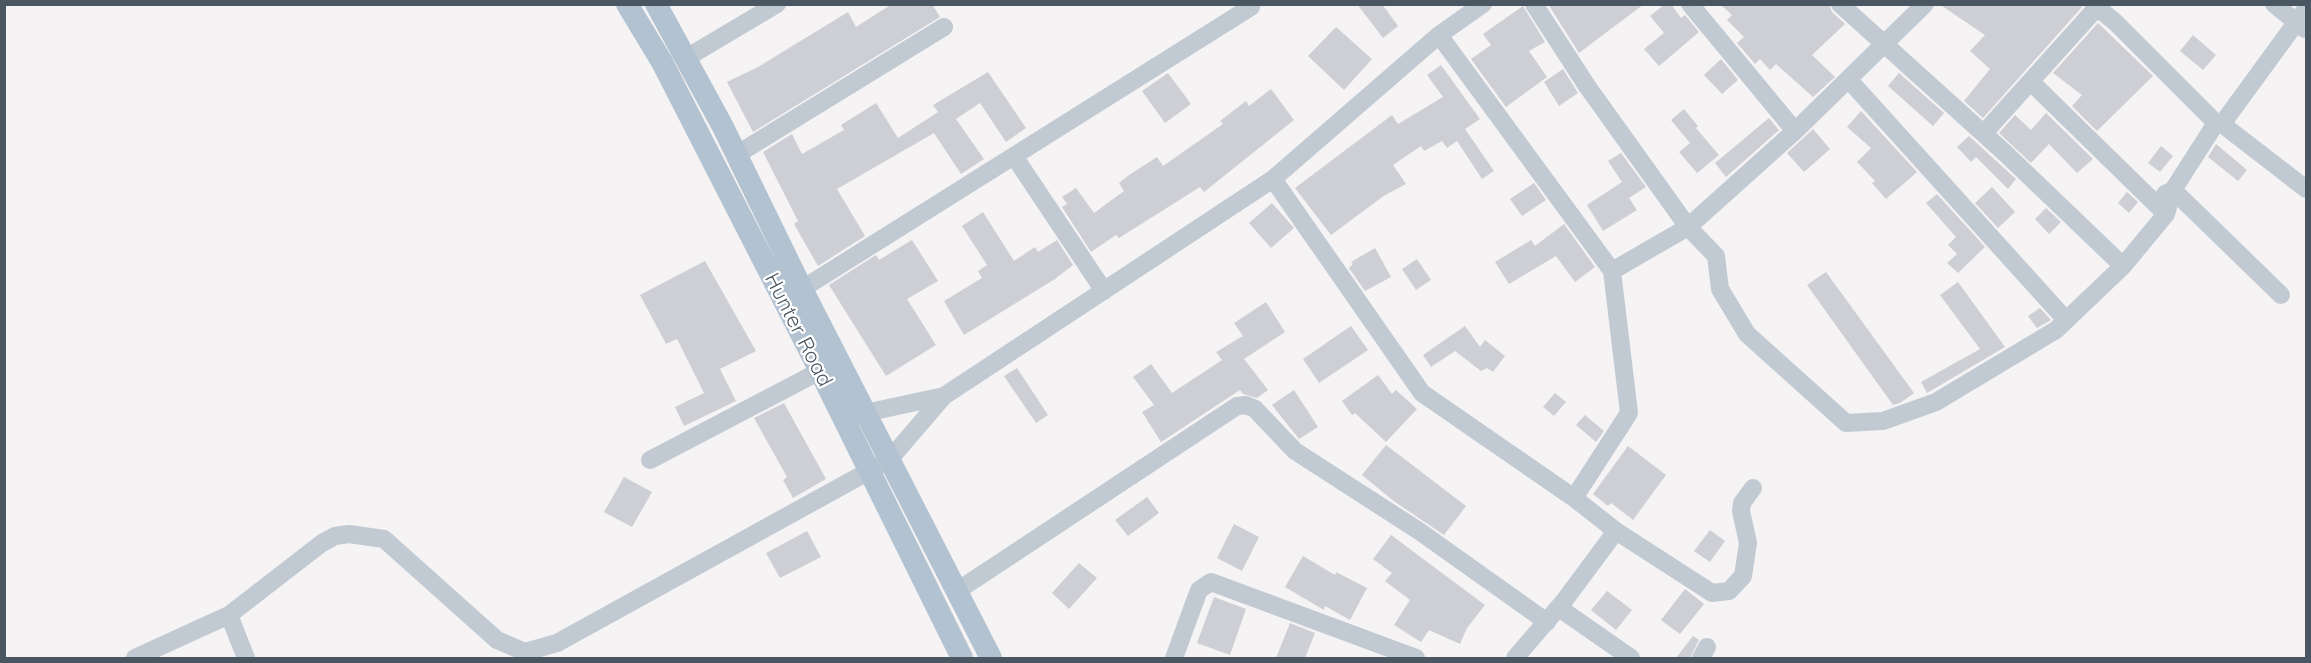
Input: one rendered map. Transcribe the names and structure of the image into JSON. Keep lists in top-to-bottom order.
{
  "streets": {
    "main road": ["Hunter Road"]
  }
}
